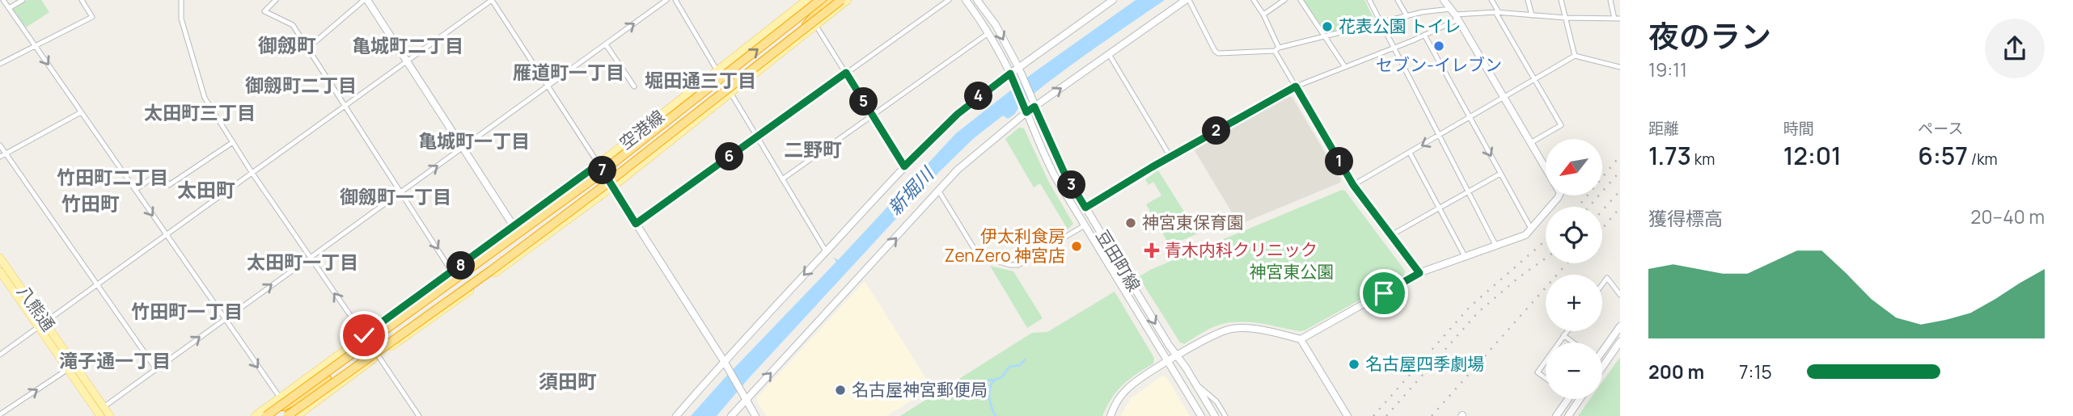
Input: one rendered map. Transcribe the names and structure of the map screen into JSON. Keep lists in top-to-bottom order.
{
  "streets": {
    "main road": ["空港線", "八熊通"],
    "street": ["豆田町線"]
  },
  "districts": [
    "御劔町",
    "亀城町二丁目",
    "雁道町一丁目",
    "堀田通三丁目",
    "御劔町二丁目",
    "太田町三丁目",
    "亀城町一丁目",
    "二野町",
    "竹田町二丁目",
    "太田町",
    "御劔町一丁目",
    "竹田町",
    "太田町一丁目",
    "竹田町一丁目",
    "滝子通一丁目",
    "須田町"
  ],
  "water": ["新堀川"],
  "parks": ["神宮東公園"],
  "places": {
    "other": [
      "花表公園 トイレ",
      "セブン-イレブン",
      "神宮東保育園",
      "伊太利食房 ZenZero 神宮店",
      "名古屋四季劇場",
      "名古屋神宮郵便局"
    ],
    "health": ["青木内科クリニック"]
  },
  "north": "bottom left",
  "page": {
    "heading": ["夜のラン", "19:11"],
    "pins": [
      "4",
      "5",
      "2",
      "6",
      "1",
      "7",
      "3",
      "8"
    ],
    "stats": [
      ["距離", "1.73 km"],
      ["時間", "12:01"],
      ["ペース", "6:57 /km"]
    ],
    "map_buttons": ["+", "−"],
    "chart": ["獲得標高", "20–40 m"],
    "list": [
      {
        "name": "200 m",
        "note": "7:15"
      }
    ]
  }
}
